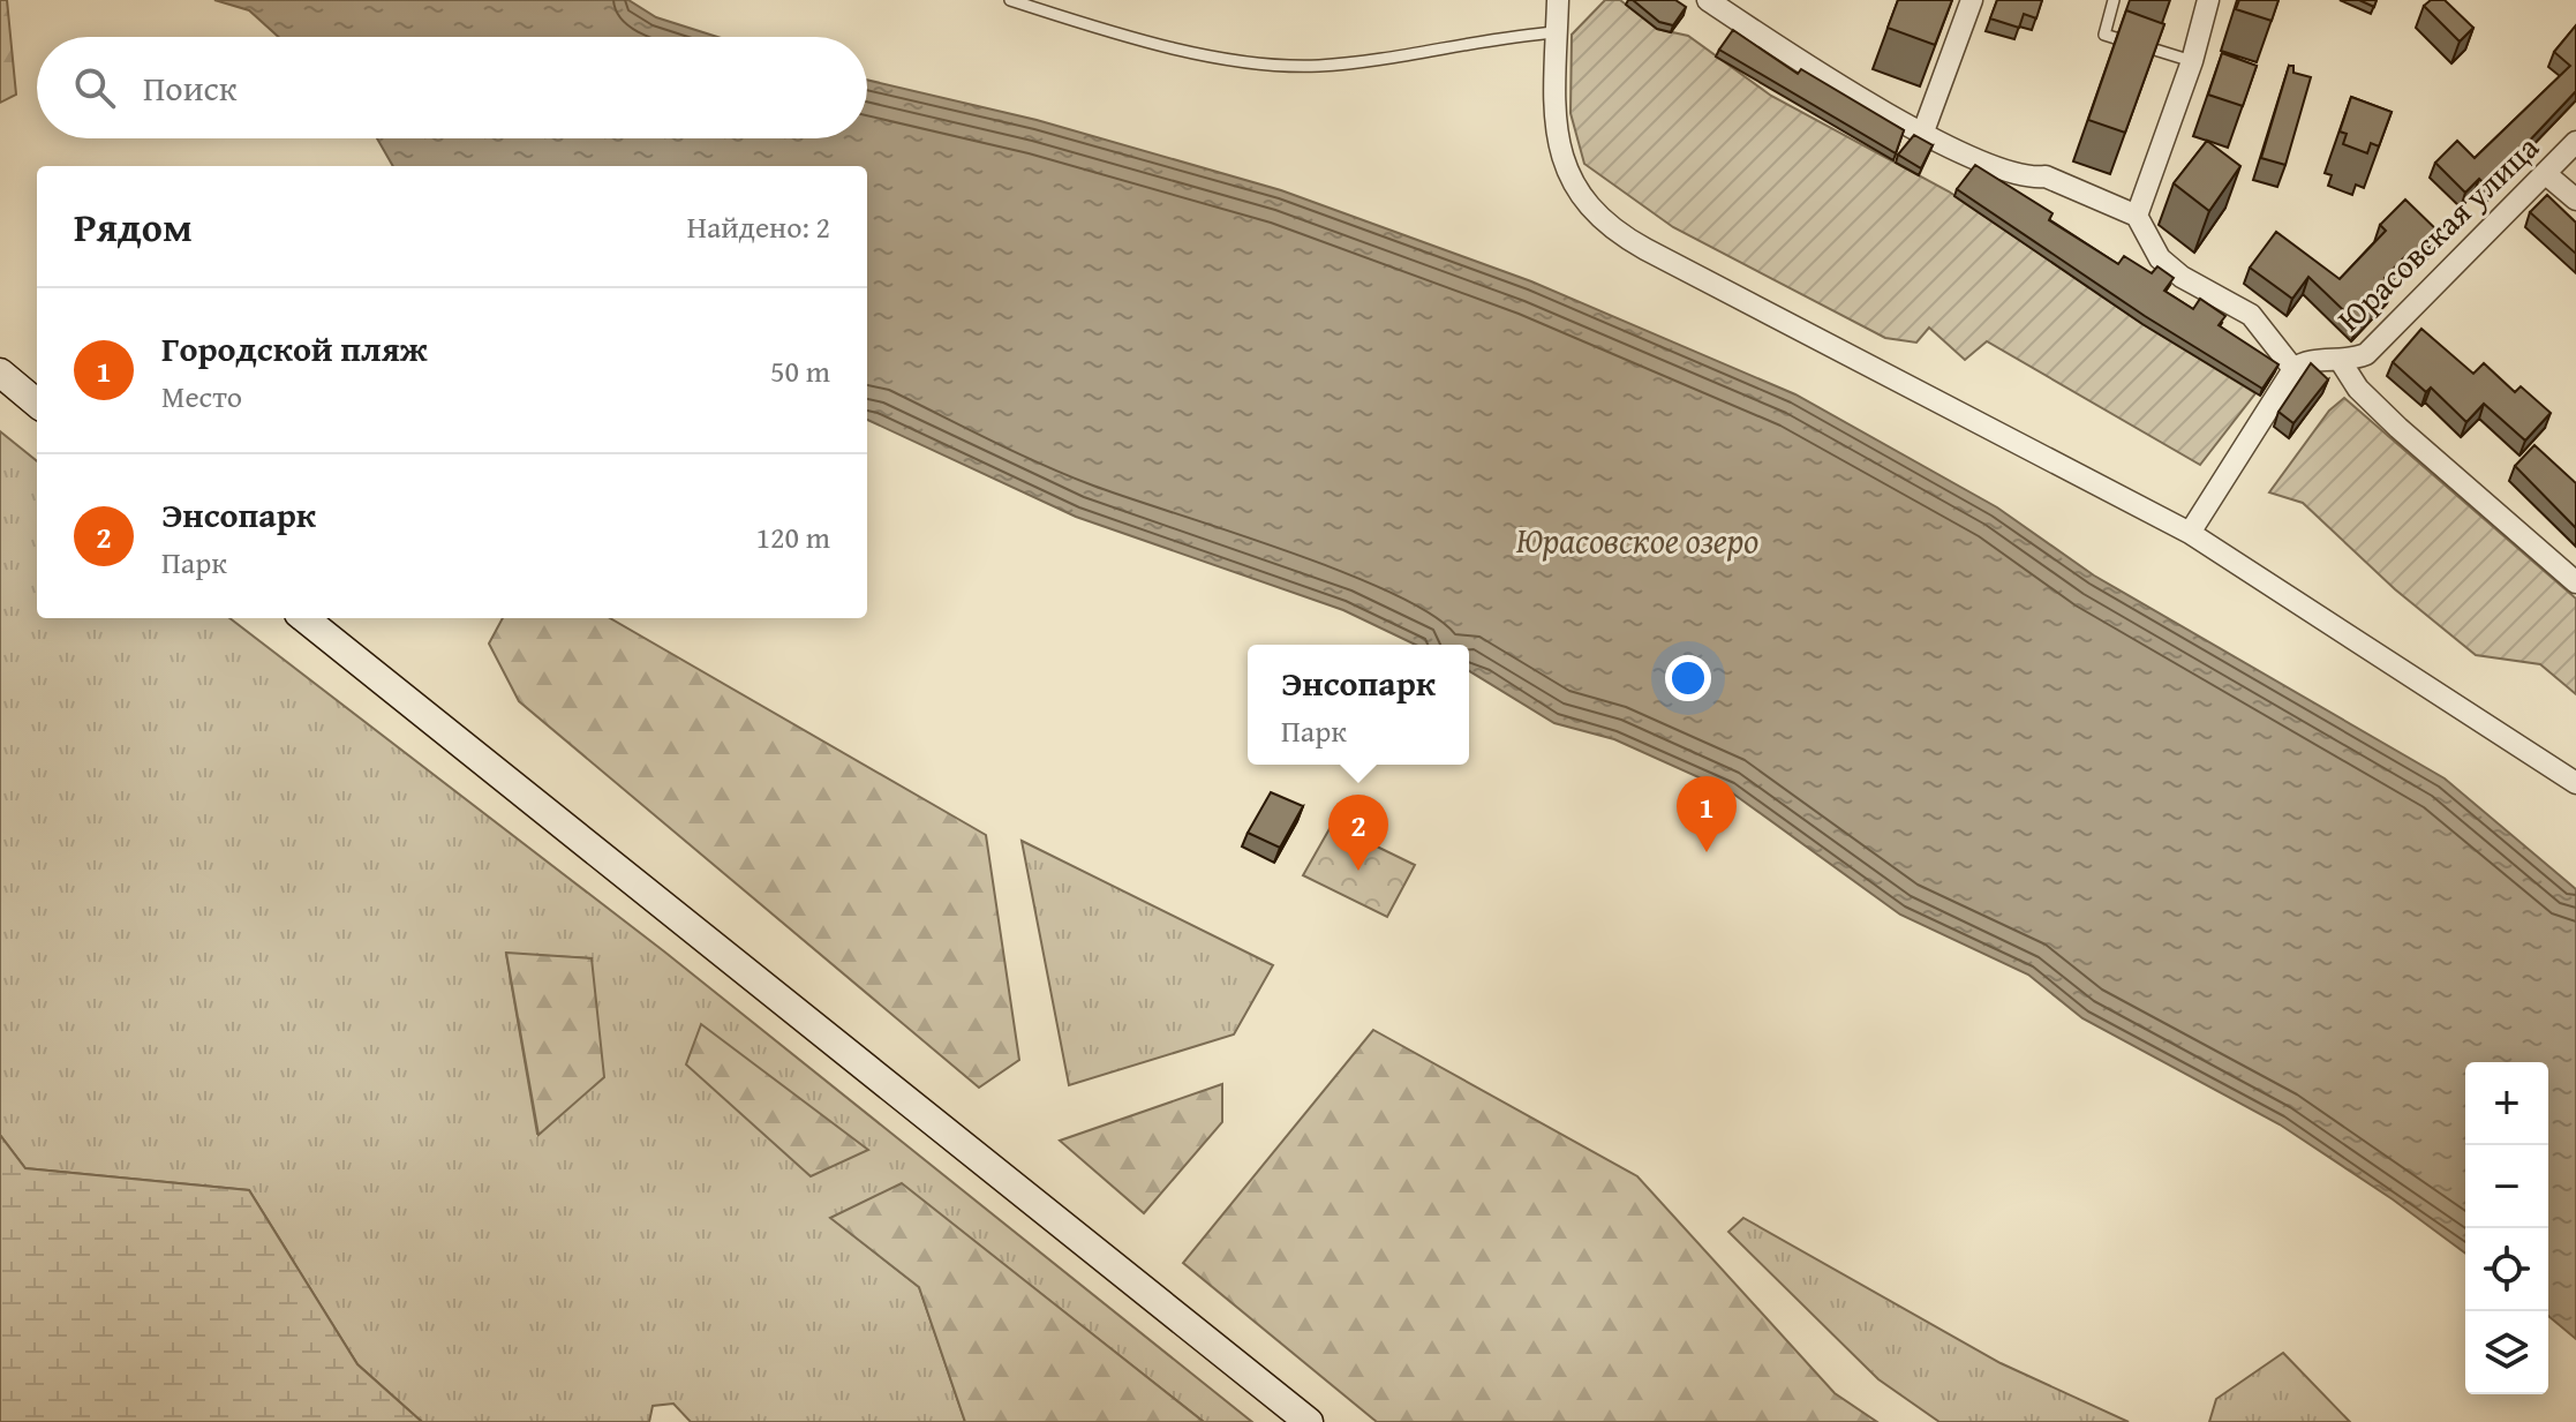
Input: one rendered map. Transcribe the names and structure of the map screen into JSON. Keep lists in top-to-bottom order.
{
  "streets": {
    "street": ["Юрасовская улица"]
  },
  "water": ["Юрасовское озеро"],
  "page": {
    "search": "Поиск",
    "heading": ["Рядом", "Найдено: 2"],
    "list": [
      {
        "mark": "1",
        "name": "Городской пляж",
        "note": "Место",
        "value": "50 m"
      },
      {
        "mark": "2",
        "name": "Энсопарк",
        "note": "Парк",
        "value": "120 m"
      }
    ],
    "popup": ["Энсопарк", "Парк"],
    "pins": ["1", "2"],
    "map_buttons": ["+", "−"]
  }
}
